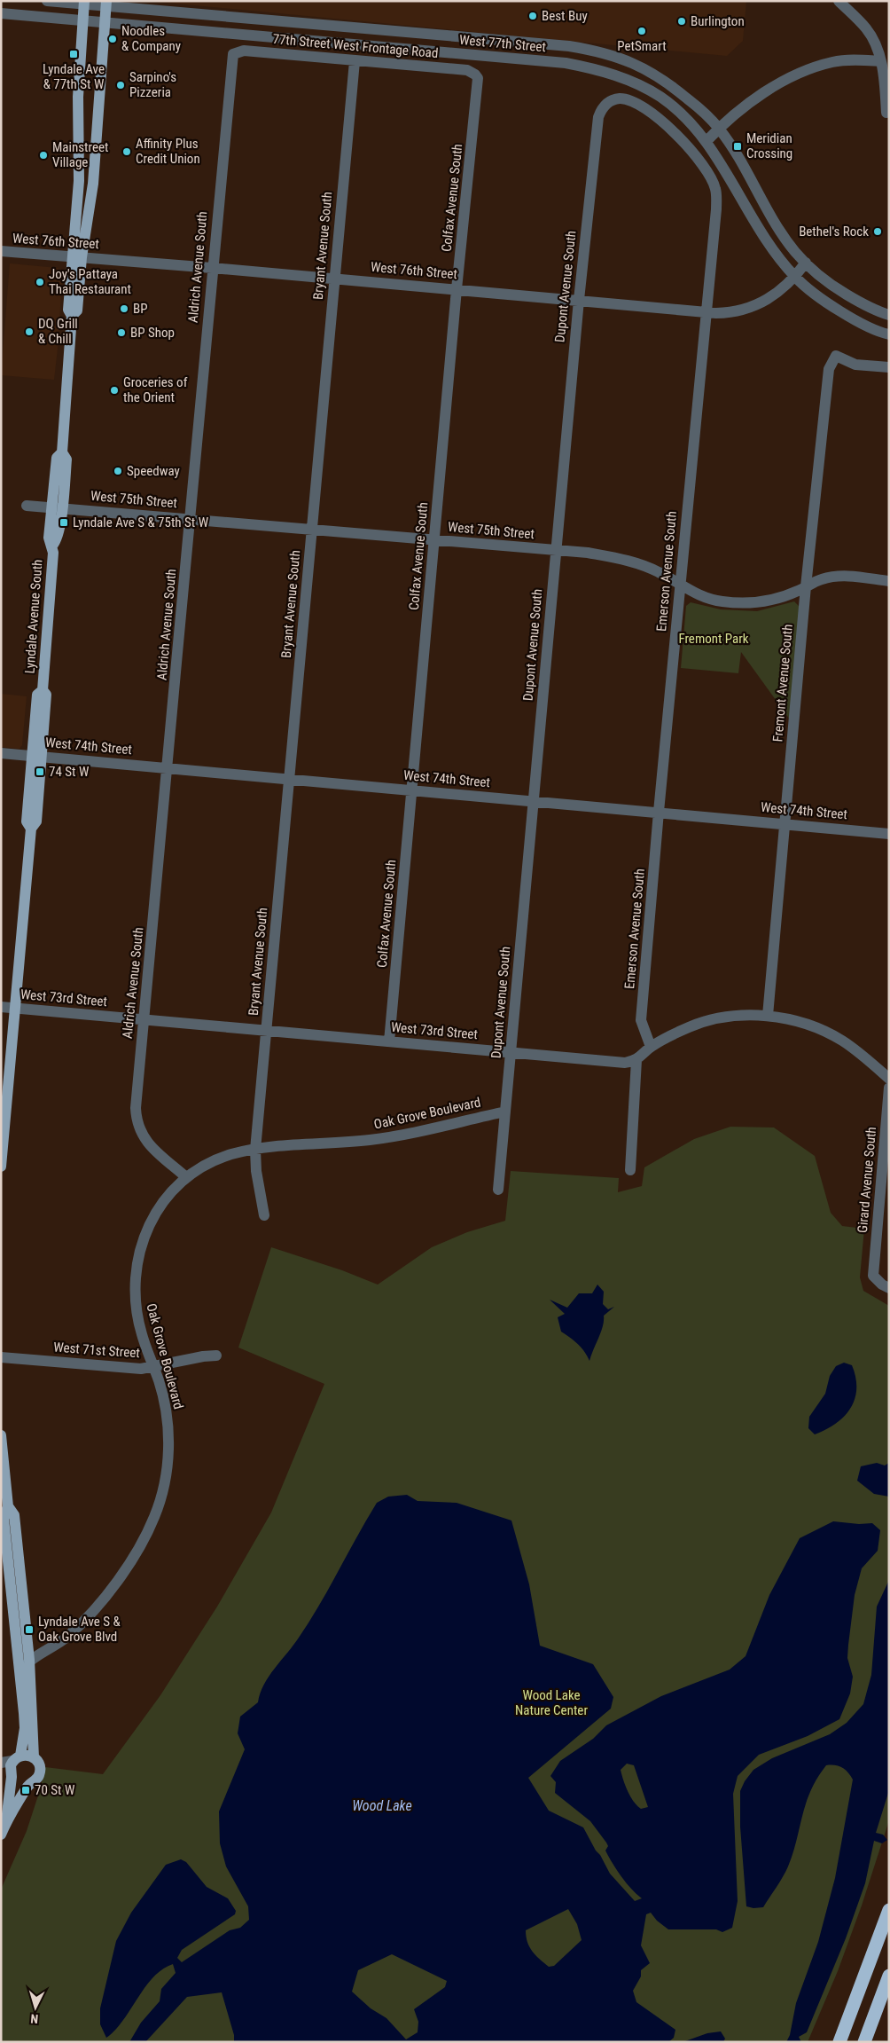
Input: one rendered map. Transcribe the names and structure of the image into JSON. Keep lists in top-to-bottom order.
{
  "streets": {
    "main road": ["Lyndale Avenue South"],
    "street": [
      "West 77th Street",
      "77th Street West Frontage Road",
      "Colfax Avenue South",
      "West 76th Street",
      "Bryant Avenue South",
      "Aldrich Avenue South",
      "Dupont Avenue South",
      "West 75th Street",
      "Emerson Avenue South",
      "Fremont Avenue South",
      "West 74th Street",
      "West 73rd Street",
      "Oak Grove Boulevard",
      "Girard Avenue South",
      "West 71st Street"
    ]
  },
  "crossings": [
    ["West 77th Street", "West 76th Street"],
    ["West 77th Street", "Lyndale Avenue South"],
    ["77th Street West Frontage Road", "Colfax Avenue South"],
    ["77th Street West Frontage Road", "Bryant Avenue South"],
    ["77th Street West Frontage Road", "Aldrich Avenue South"],
    ["Colfax Avenue South", "West 76th Street"],
    ["Colfax Avenue South", "West 75th Street"],
    ["Colfax Avenue South", "West 74th Street"],
    ["Colfax Avenue South", "West 73rd Street"],
    ["West 76th Street", "Bryant Avenue South"],
    ["West 76th Street", "Aldrich Avenue South"],
    ["West 76th Street", "Dupont Avenue South"],
    ["West 76th Street", "Emerson Avenue South"],
    ["West 76th Street", "Lyndale Avenue South"],
    ["Bryant Avenue South", "West 75th Street"],
    ["Bryant Avenue South", "West 74th Street"],
    ["Bryant Avenue South", "West 73rd Street"],
    ["Bryant Avenue South", "Oak Grove Boulevard"],
    ["Aldrich Avenue South", "West 75th Street"],
    ["Aldrich Avenue South", "West 74th Street"],
    ["Aldrich Avenue South", "West 73rd Street"],
    ["Aldrich Avenue South", "Oak Grove Boulevard"],
    ["Dupont Avenue South", "West 75th Street"],
    ["Dupont Avenue South", "Emerson Avenue South"],
    ["Dupont Avenue South", "West 74th Street"],
    ["Dupont Avenue South", "West 73rd Street"],
    ["Dupont Avenue South", "Oak Grove Boulevard"],
    ["West 75th Street", "Emerson Avenue South"],
    ["West 75th Street", "Lyndale Avenue South"],
    ["West 75th Street", "Fremont Avenue South"],
    ["Emerson Avenue South", "West 74th Street"],
    ["Lyndale Avenue South", "West 74th Street"],
    ["Lyndale Avenue South", "West 73rd Street"],
    ["Fremont Avenue South", "West 74th Street"],
    ["Oak Grove Boulevard", "West 71st Street"]
  ],
  "water": ["Wood Lake"],
  "parks": ["Fremont Park", "Wood Lake Nature Center"],
  "places": {
    "other": [
      "Best Buy",
      "Burlington",
      "PetSmart",
      "Noodles & Company",
      "Sarpino's Pizzeria",
      "Affinity Plus Credit Union",
      "Mainstreet Village",
      "Bethel's Rock",
      "Joy's Pattaya Thai Restaurant",
      "BP",
      "DQ Grill & Chill",
      "BP Shop",
      "Groceries of the Orient",
      "Speedway"
    ],
    "transit": [
      "Lyndale Ave & 77th St W",
      "Meridian Crossing",
      "Lyndale Ave S & 75th St W",
      "74 St W",
      "Lyndale Ave S & Oak Grove Blvd",
      "70 St W"
    ]
  },
  "north": "bottom"
}
